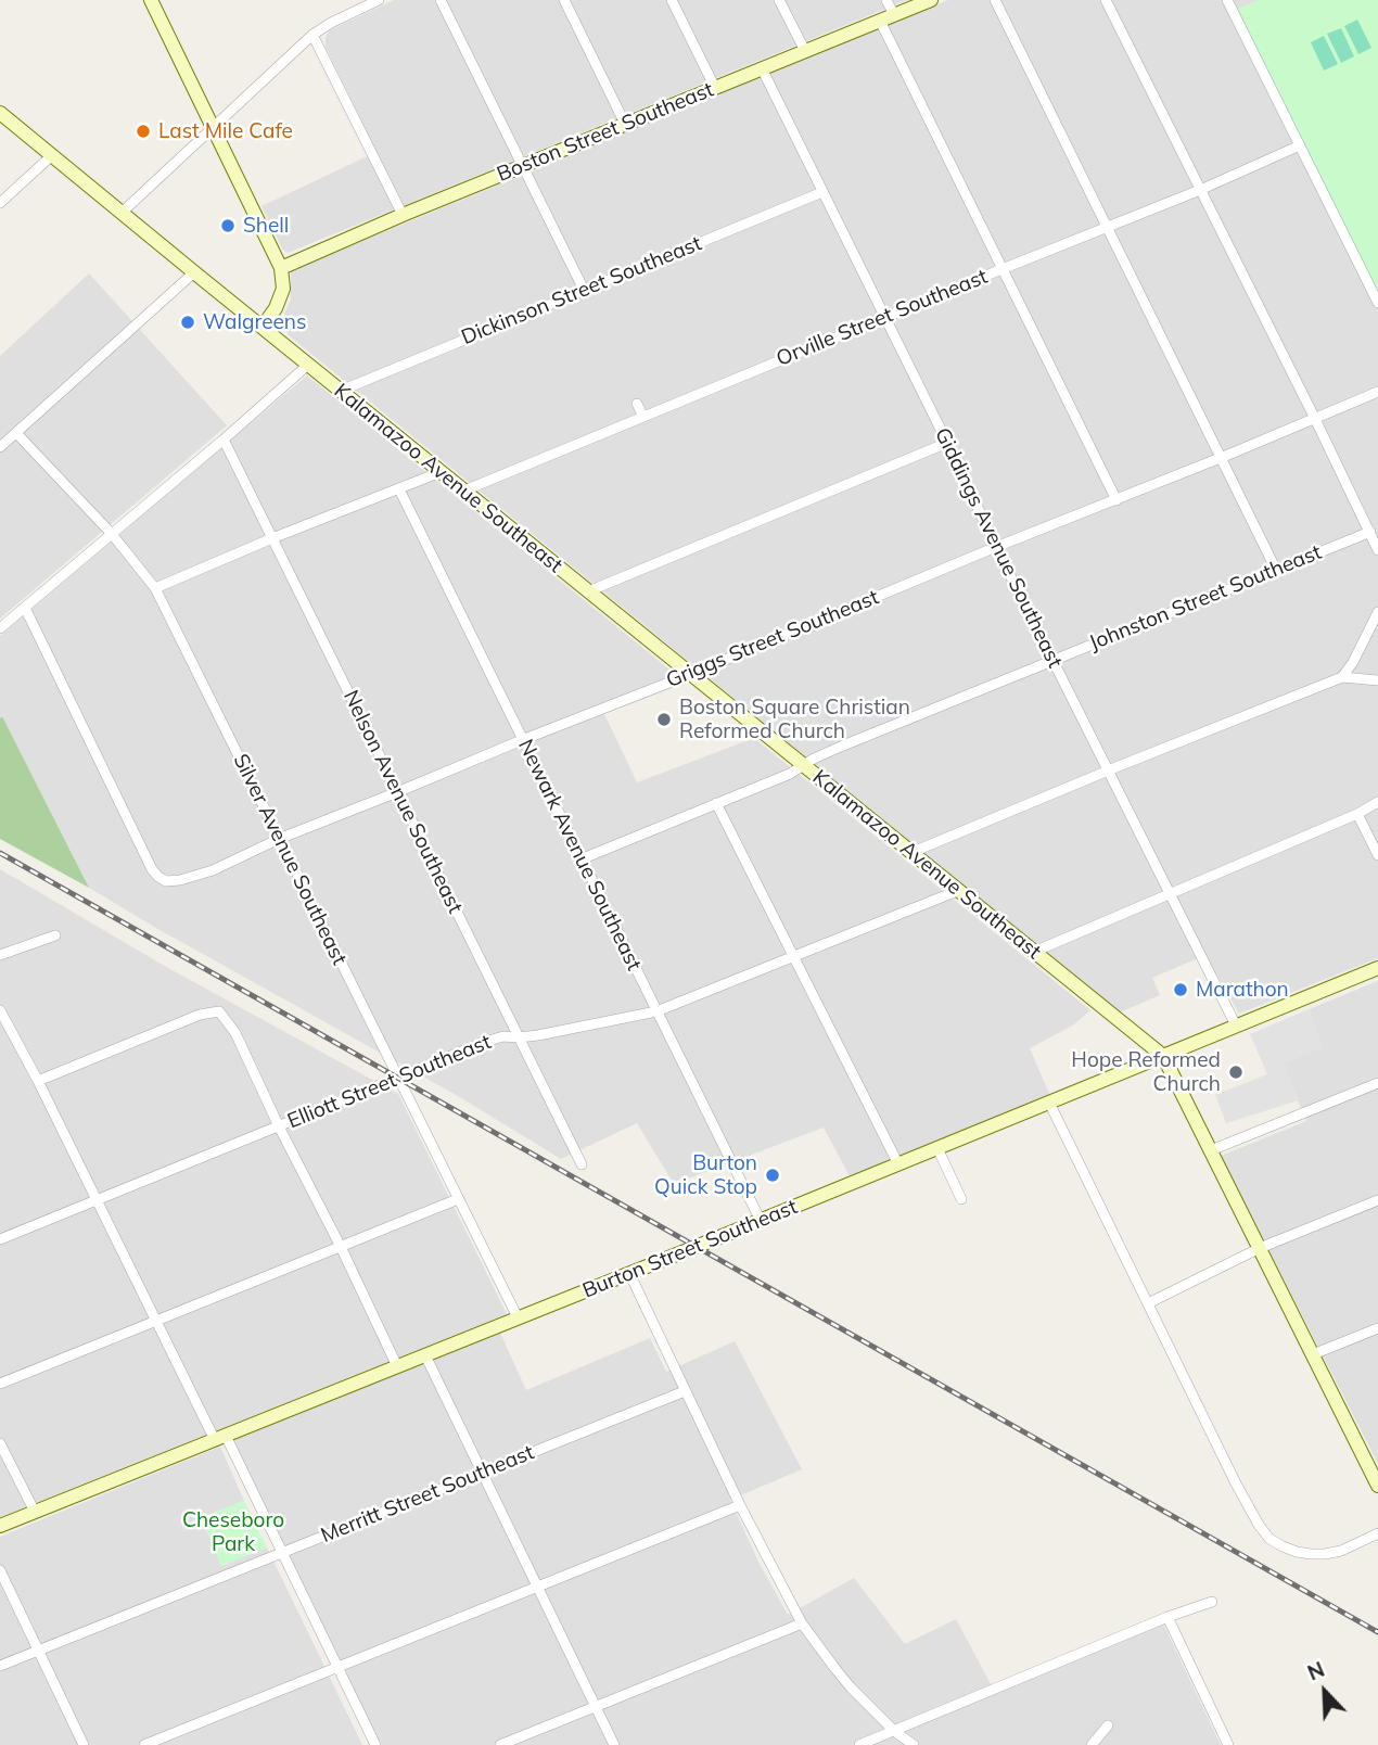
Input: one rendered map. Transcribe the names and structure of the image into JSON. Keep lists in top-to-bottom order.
{
  "streets": {
    "main road": ["Boston Street Southeast", "Kalamazoo Avenue Southeast", "Burton Street Southeast"],
    "street": [
      "Dickinson Street Southeast",
      "Orville Street Southeast",
      "Giddings Avenue Southeast",
      "Johnston Street Southeast",
      "Griggs Street Southeast",
      "Nelson Avenue Southeast",
      "Newark Avenue Southeast",
      "Silver Avenue Southeast",
      "Elliott Street Southeast",
      "Merritt Street Southeast"
    ]
  },
  "crossings": [
    ["Boston Street Southeast", "Giddings Avenue Southeast"],
    ["Dickinson Street Southeast", "Kalamazoo Avenue Southeast"],
    ["Dickinson Street Southeast", "Giddings Avenue Southeast"],
    ["Orville Street Southeast", "Kalamazoo Avenue Southeast"],
    ["Orville Street Southeast", "Giddings Avenue Southeast"],
    ["Kalamazoo Avenue Southeast", "Johnston Street Southeast"],
    ["Kalamazoo Avenue Southeast", "Griggs Street Southeast"],
    ["Kalamazoo Avenue Southeast", "Elliott Street Southeast"],
    ["Kalamazoo Avenue Southeast", "Burton Street Southeast"],
    ["Giddings Avenue Southeast", "Johnston Street Southeast"],
    ["Giddings Avenue Southeast", "Griggs Street Southeast"],
    ["Giddings Avenue Southeast", "Burton Street Southeast"],
    ["Johnston Street Southeast", "Newark Avenue Southeast"],
    ["Griggs Street Southeast", "Nelson Avenue Southeast"],
    ["Griggs Street Southeast", "Newark Avenue Southeast"],
    ["Griggs Street Southeast", "Silver Avenue Southeast"],
    ["Nelson Avenue Southeast", "Elliott Street Southeast"],
    ["Newark Avenue Southeast", "Elliott Street Southeast"],
    ["Newark Avenue Southeast", "Burton Street Southeast"],
    ["Silver Avenue Southeast", "Elliott Street Southeast"],
    ["Silver Avenue Southeast", "Burton Street Southeast"]
  ],
  "parks": ["Cheseboro Park"],
  "places": [
    "Last Mile Cafe",
    "Shell",
    "Walgreens",
    "Boston Square Christian Reformed Church",
    "Marathon",
    "Hope Reformed Church",
    "Burton Quick Stop"
  ],
  "north": "top left"
}
